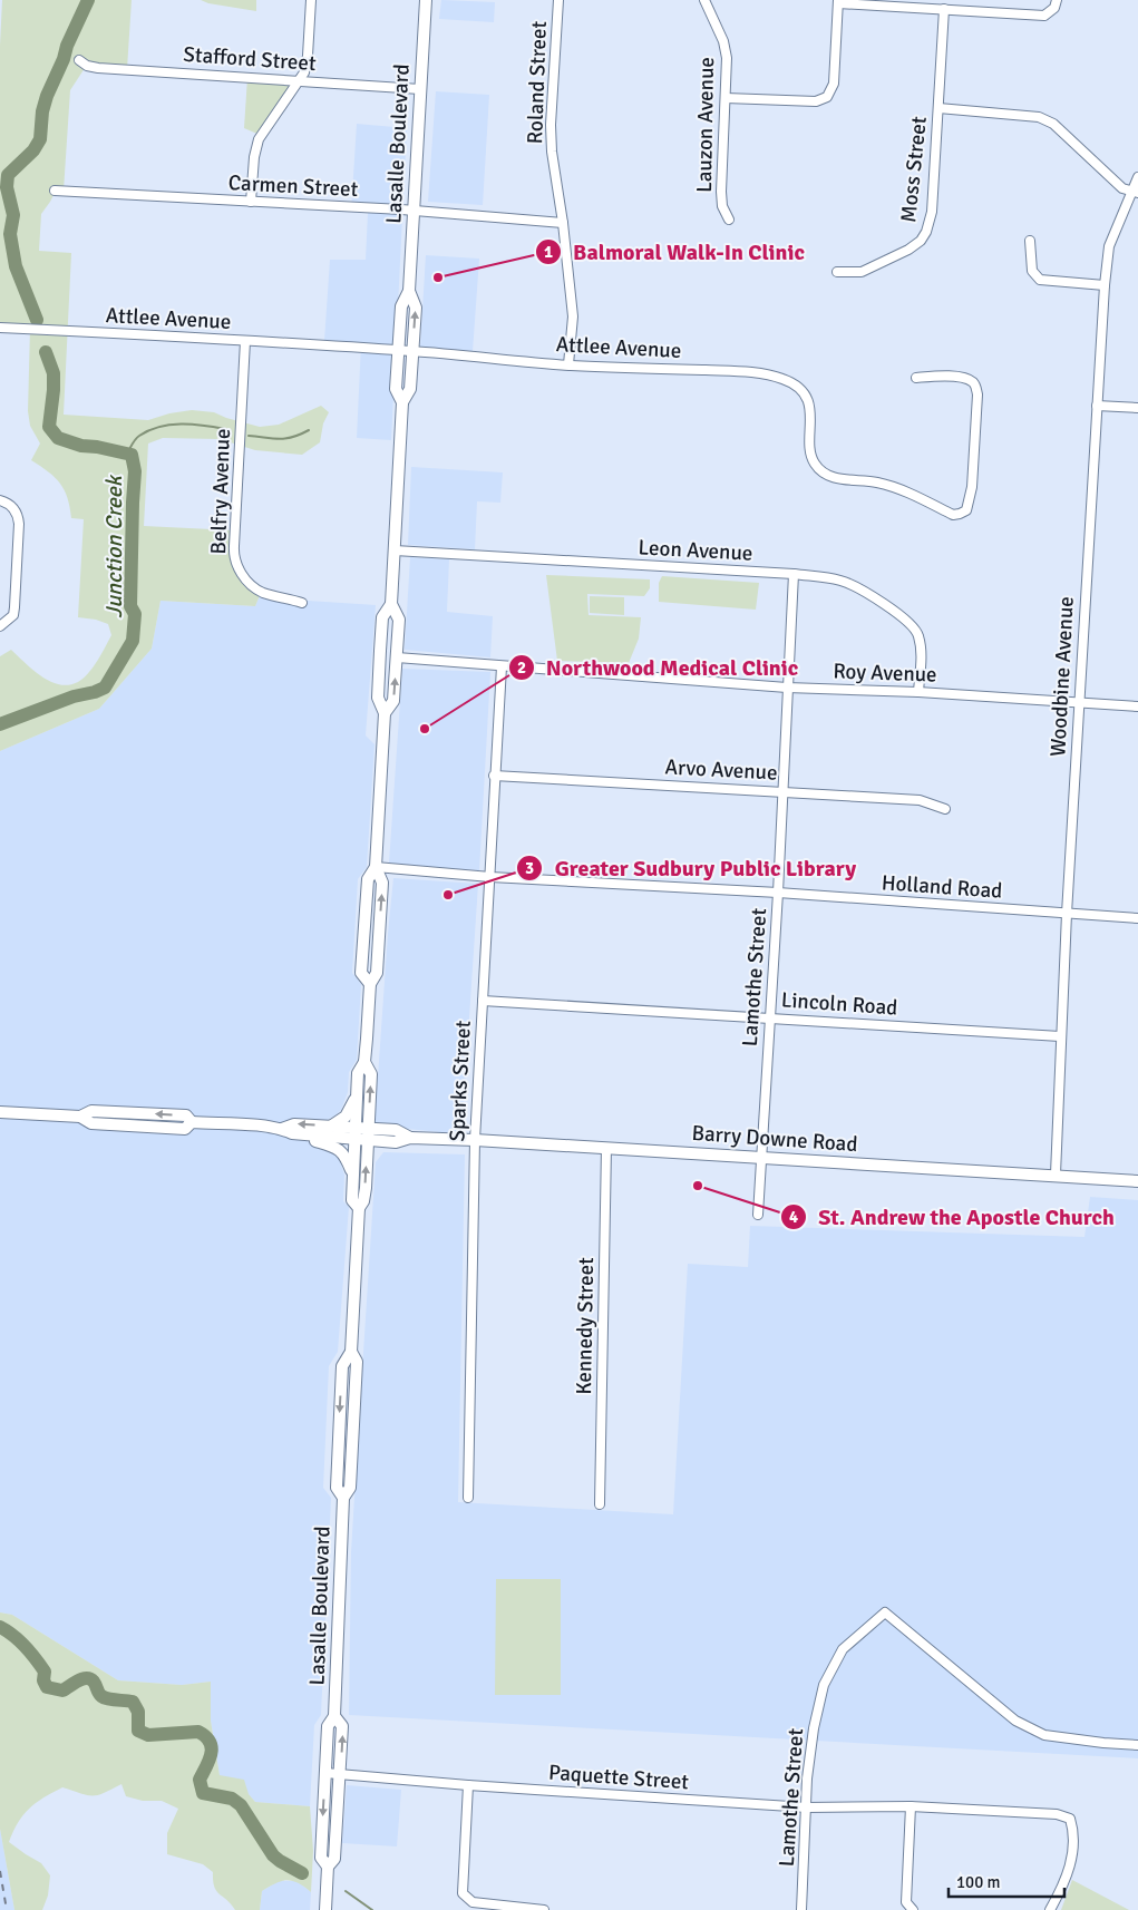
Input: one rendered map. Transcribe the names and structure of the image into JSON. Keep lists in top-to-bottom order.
{
  "streets": {
    "main road": ["Lasalle Boulevard", "Barry Downe Road"],
    "street": [
      "Stafford Street",
      "Roland Street",
      "Lauzon Avenue",
      "Moss Street",
      "Carmen Street",
      "Attlee Avenue",
      "Belfry Avenue",
      "Leon Avenue",
      "Roy Avenue",
      "Woodbine Avenue",
      "Arvo Avenue",
      "Holland Road",
      "Lamothe Street",
      "Lincoln Road",
      "Sparks Street",
      "Kennedy Street",
      "Paquette Street"
    ]
  },
  "crossings": [
    ["Stafford Street", "Lasalle Boulevard"],
    ["Roland Street", "Carmen Street"],
    ["Roland Street", "Attlee Avenue"],
    ["Lasalle Boulevard", "Carmen Street"],
    ["Lasalle Boulevard", "Attlee Avenue"],
    ["Lasalle Boulevard", "Leon Avenue"],
    ["Lasalle Boulevard", "Roy Avenue"],
    ["Lasalle Boulevard", "Holland Road"],
    ["Lasalle Boulevard", "Barry Downe Road"],
    ["Lasalle Boulevard", "Paquette Street"],
    ["Attlee Avenue", "Belfry Avenue"],
    ["Leon Avenue", "Roy Avenue"],
    ["Leon Avenue", "Lamothe Street"],
    ["Roy Avenue", "Woodbine Avenue"],
    ["Roy Avenue", "Lamothe Street"],
    ["Roy Avenue", "Sparks Street"],
    ["Woodbine Avenue", "Holland Road"],
    ["Woodbine Avenue", "Lincoln Road"],
    ["Woodbine Avenue", "Barry Downe Road"],
    ["Arvo Avenue", "Lamothe Street"],
    ["Arvo Avenue", "Sparks Street"],
    ["Holland Road", "Lamothe Street"],
    ["Holland Road", "Sparks Street"],
    ["Lamothe Street", "Lincoln Road"],
    ["Lamothe Street", "Barry Downe Road"],
    ["Lamothe Street", "Paquette Street"],
    ["Lincoln Road", "Sparks Street"],
    ["Sparks Street", "Barry Downe Road"],
    ["Barry Downe Road", "Kennedy Street"]
  ],
  "water": ["Junction Creek"],
  "places": [
    "Balmoral Walk-In Clinic",
    "Northwood Medical Clinic",
    "Greater Sudbury Public Library",
    "St. Andrew the Apostle Church"
  ],
  "scale_bar": "100 m"
}
